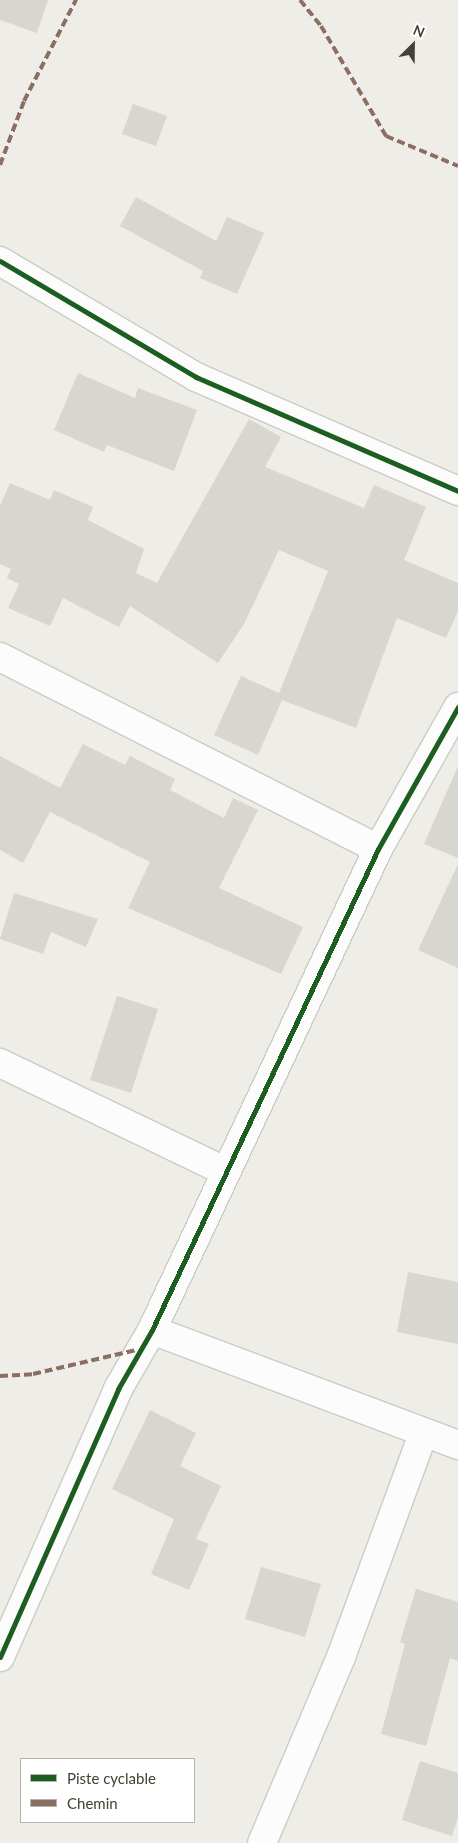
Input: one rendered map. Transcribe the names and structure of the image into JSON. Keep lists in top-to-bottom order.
{
  "legend": ["Piste cyclable", "Chemin"],
  "north": "top right"
}
